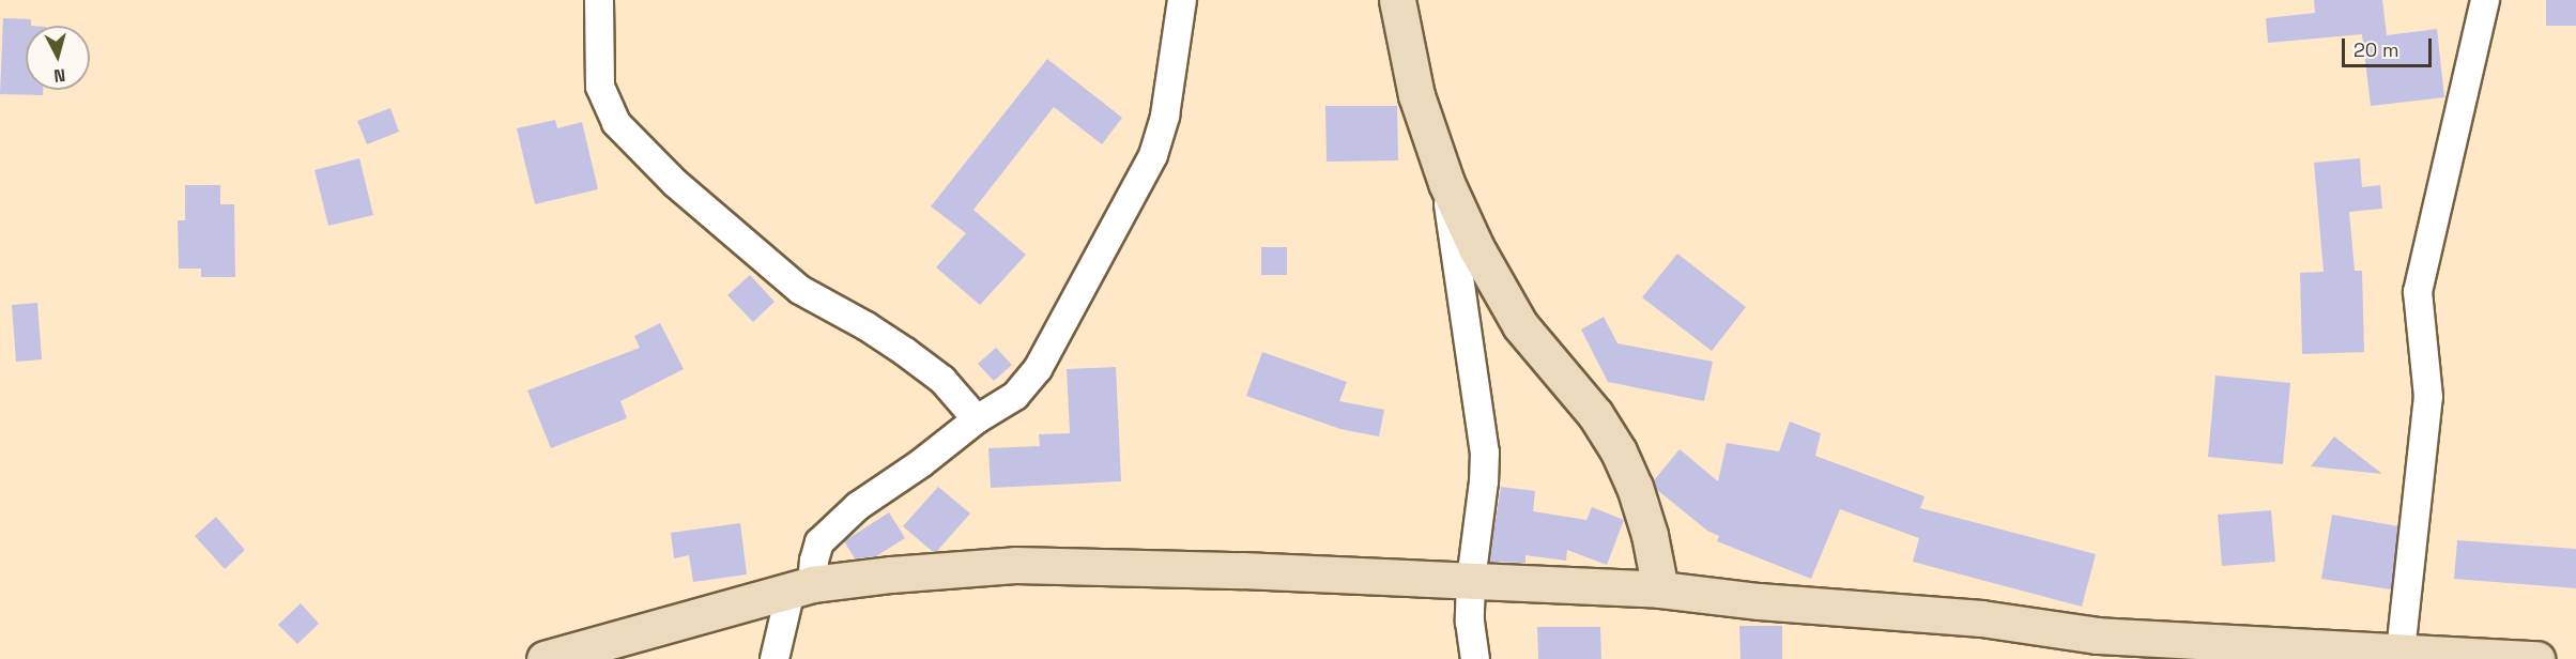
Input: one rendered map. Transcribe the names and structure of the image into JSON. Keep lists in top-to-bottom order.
{
  "scale_bar": "20 m",
  "north": "bottom"
}
